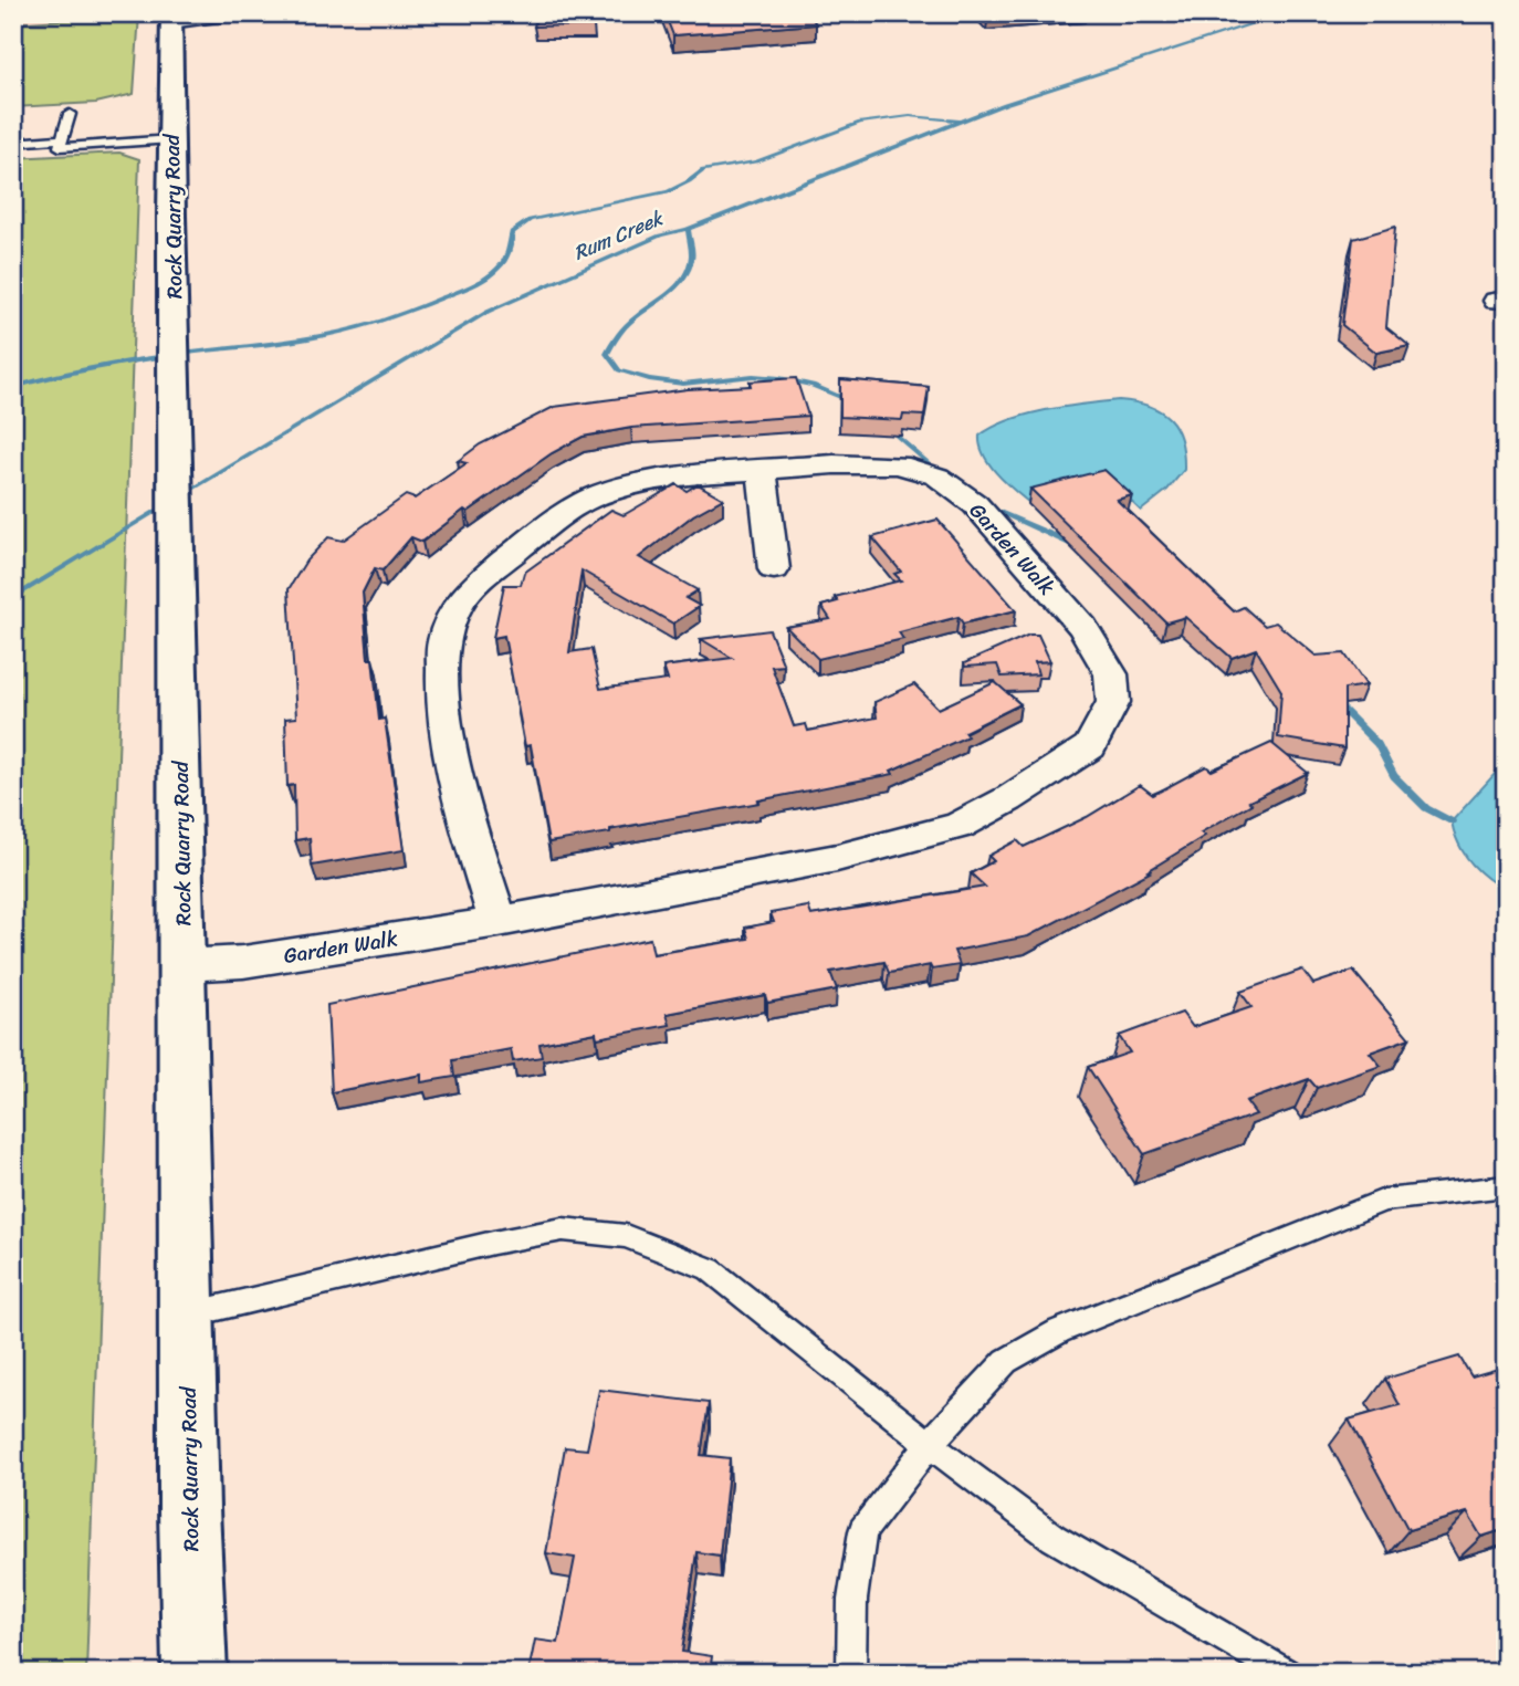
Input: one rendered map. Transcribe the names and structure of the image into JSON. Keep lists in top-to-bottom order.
{
  "streets": {
    "street": ["Rock Quarry Road", "Garden Walk"]
  },
  "crossings": [
    ["Rock Quarry Road", "Garden Walk"]
  ],
  "water": ["Rum Creek"]
}
